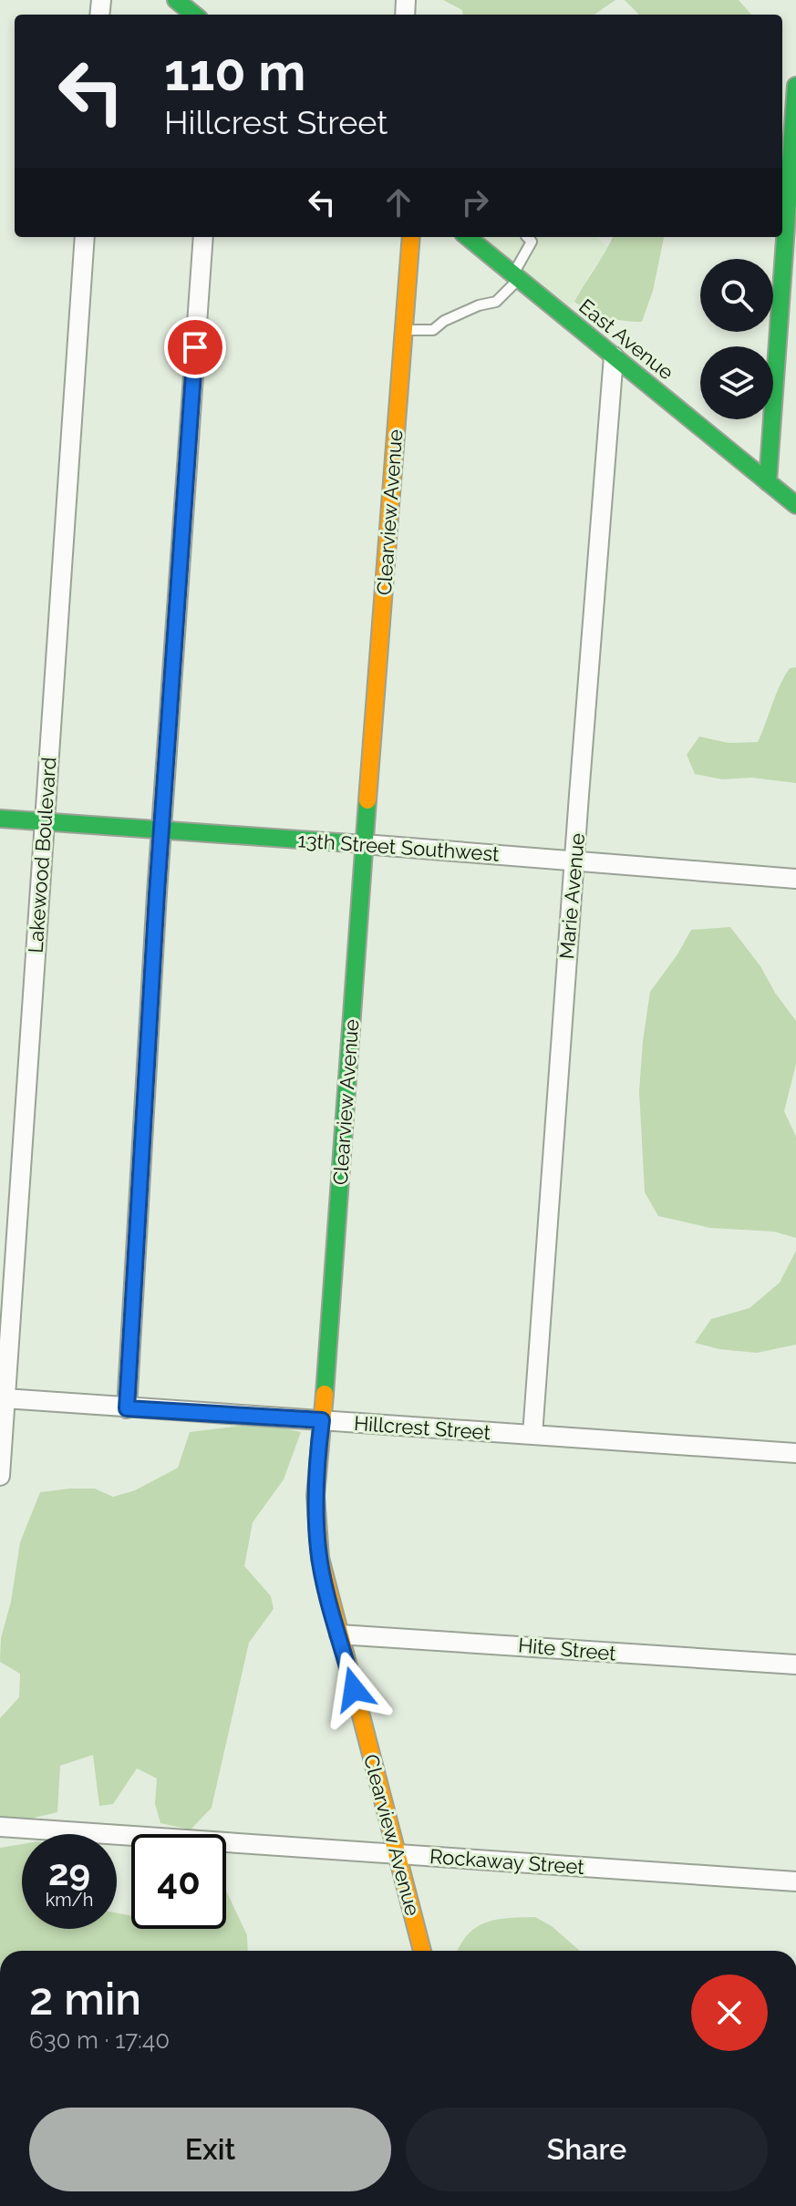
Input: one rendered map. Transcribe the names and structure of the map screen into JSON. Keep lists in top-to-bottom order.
{
  "streets": {
    "street": [
      "East Avenue",
      "Clearview Avenue",
      "13th Street Southwest",
      "Lakewood Boulevard",
      "Marie Avenue",
      "Hillcrest Street",
      "Hite Street",
      "Rockaway Street"
    ]
  },
  "crossings": [
    ["East Avenue", "Marie Avenue"],
    ["Clearview Avenue", "13th Street Southwest"],
    ["Clearview Avenue", "Hillcrest Street"],
    ["Clearview Avenue", "Hite Street"],
    ["Clearview Avenue", "Rockaway Street"],
    ["13th Street Southwest", "Lakewood Boulevard"],
    ["13th Street Southwest", "Marie Avenue"],
    ["Lakewood Boulevard", "Hillcrest Street"],
    ["Marie Avenue", "Hillcrest Street"]
  ],
  "page": {
    "turn": ["110 m", "Hillcrest Street"],
    "speed": "29 km/h",
    "limit": "40",
    "heading": ["2 min", "630 m · 17:40"],
    "buttons": ["Exit", "Share"]
  }
}
